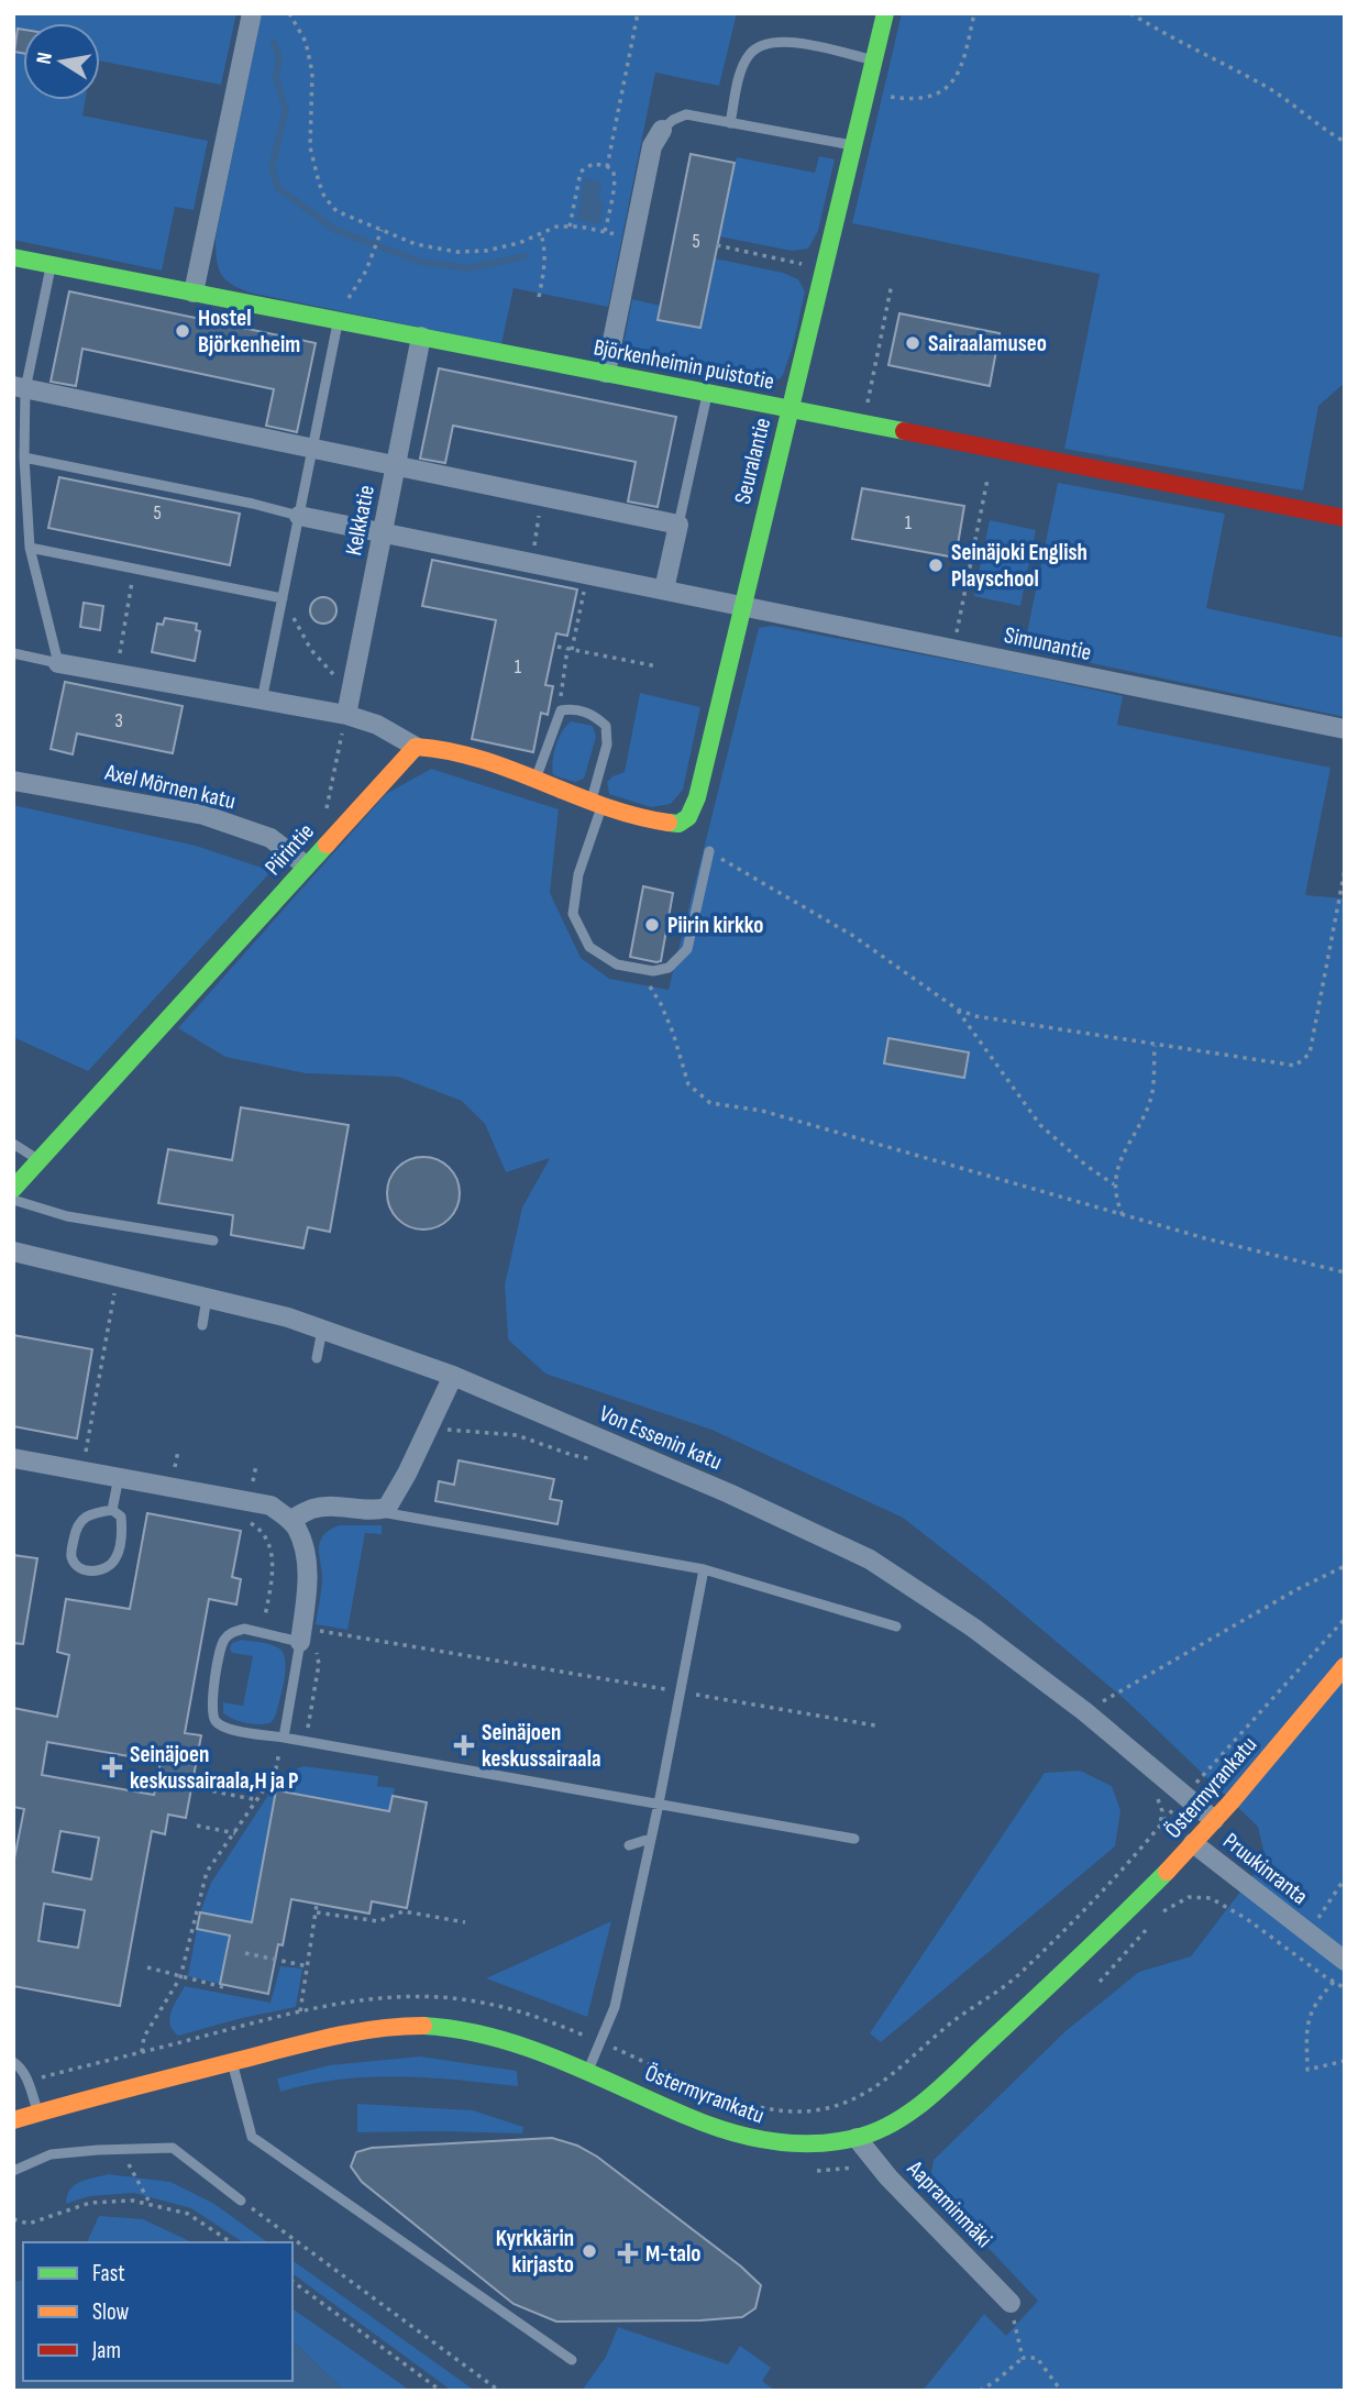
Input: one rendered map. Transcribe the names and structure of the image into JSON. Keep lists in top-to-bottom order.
{
  "streets": {
    "street": [
      "Björkenheimin puistotie",
      "Seuralantie",
      "Kelkkatie",
      "Simunantie",
      "Axel Mörnen katu",
      "Piirintie",
      "Von Essenin katu",
      "Östermyrankatu",
      "Pruukinranta",
      "Aapraminmäki"
    ]
  },
  "crossings": [
    ["Björkenheimin puistotie", "Seuralantie"],
    ["Björkenheimin puistotie", "Kelkkatie"],
    ["Seuralantie", "Simunantie"],
    ["Kelkkatie", "Simunantie"],
    ["Axel Mörnen katu", "Piirintie"],
    ["Von Essenin katu", "Östermyrankatu"],
    ["Östermyrankatu", "Pruukinranta"],
    ["Östermyrankatu", "Aapraminmäki"]
  ],
  "places": {
    "other": [
      "Hostel Björkenheim",
      "Sairaalamuseo",
      "Seinäjoki English Playschool",
      "Piirin kirkko",
      "Kyrkkärin kirjasto"
    ],
    "health": ["Seinäjoen keskussairaala", "Seinäjoen keskussairaala,H ja P", "M-talo"]
  },
  "house_numbers": [
    "5",
    "5",
    "1",
    "1",
    "3"
  ],
  "legend": ["Fast", "Slow", "Jam"],
  "north": "left"
}
